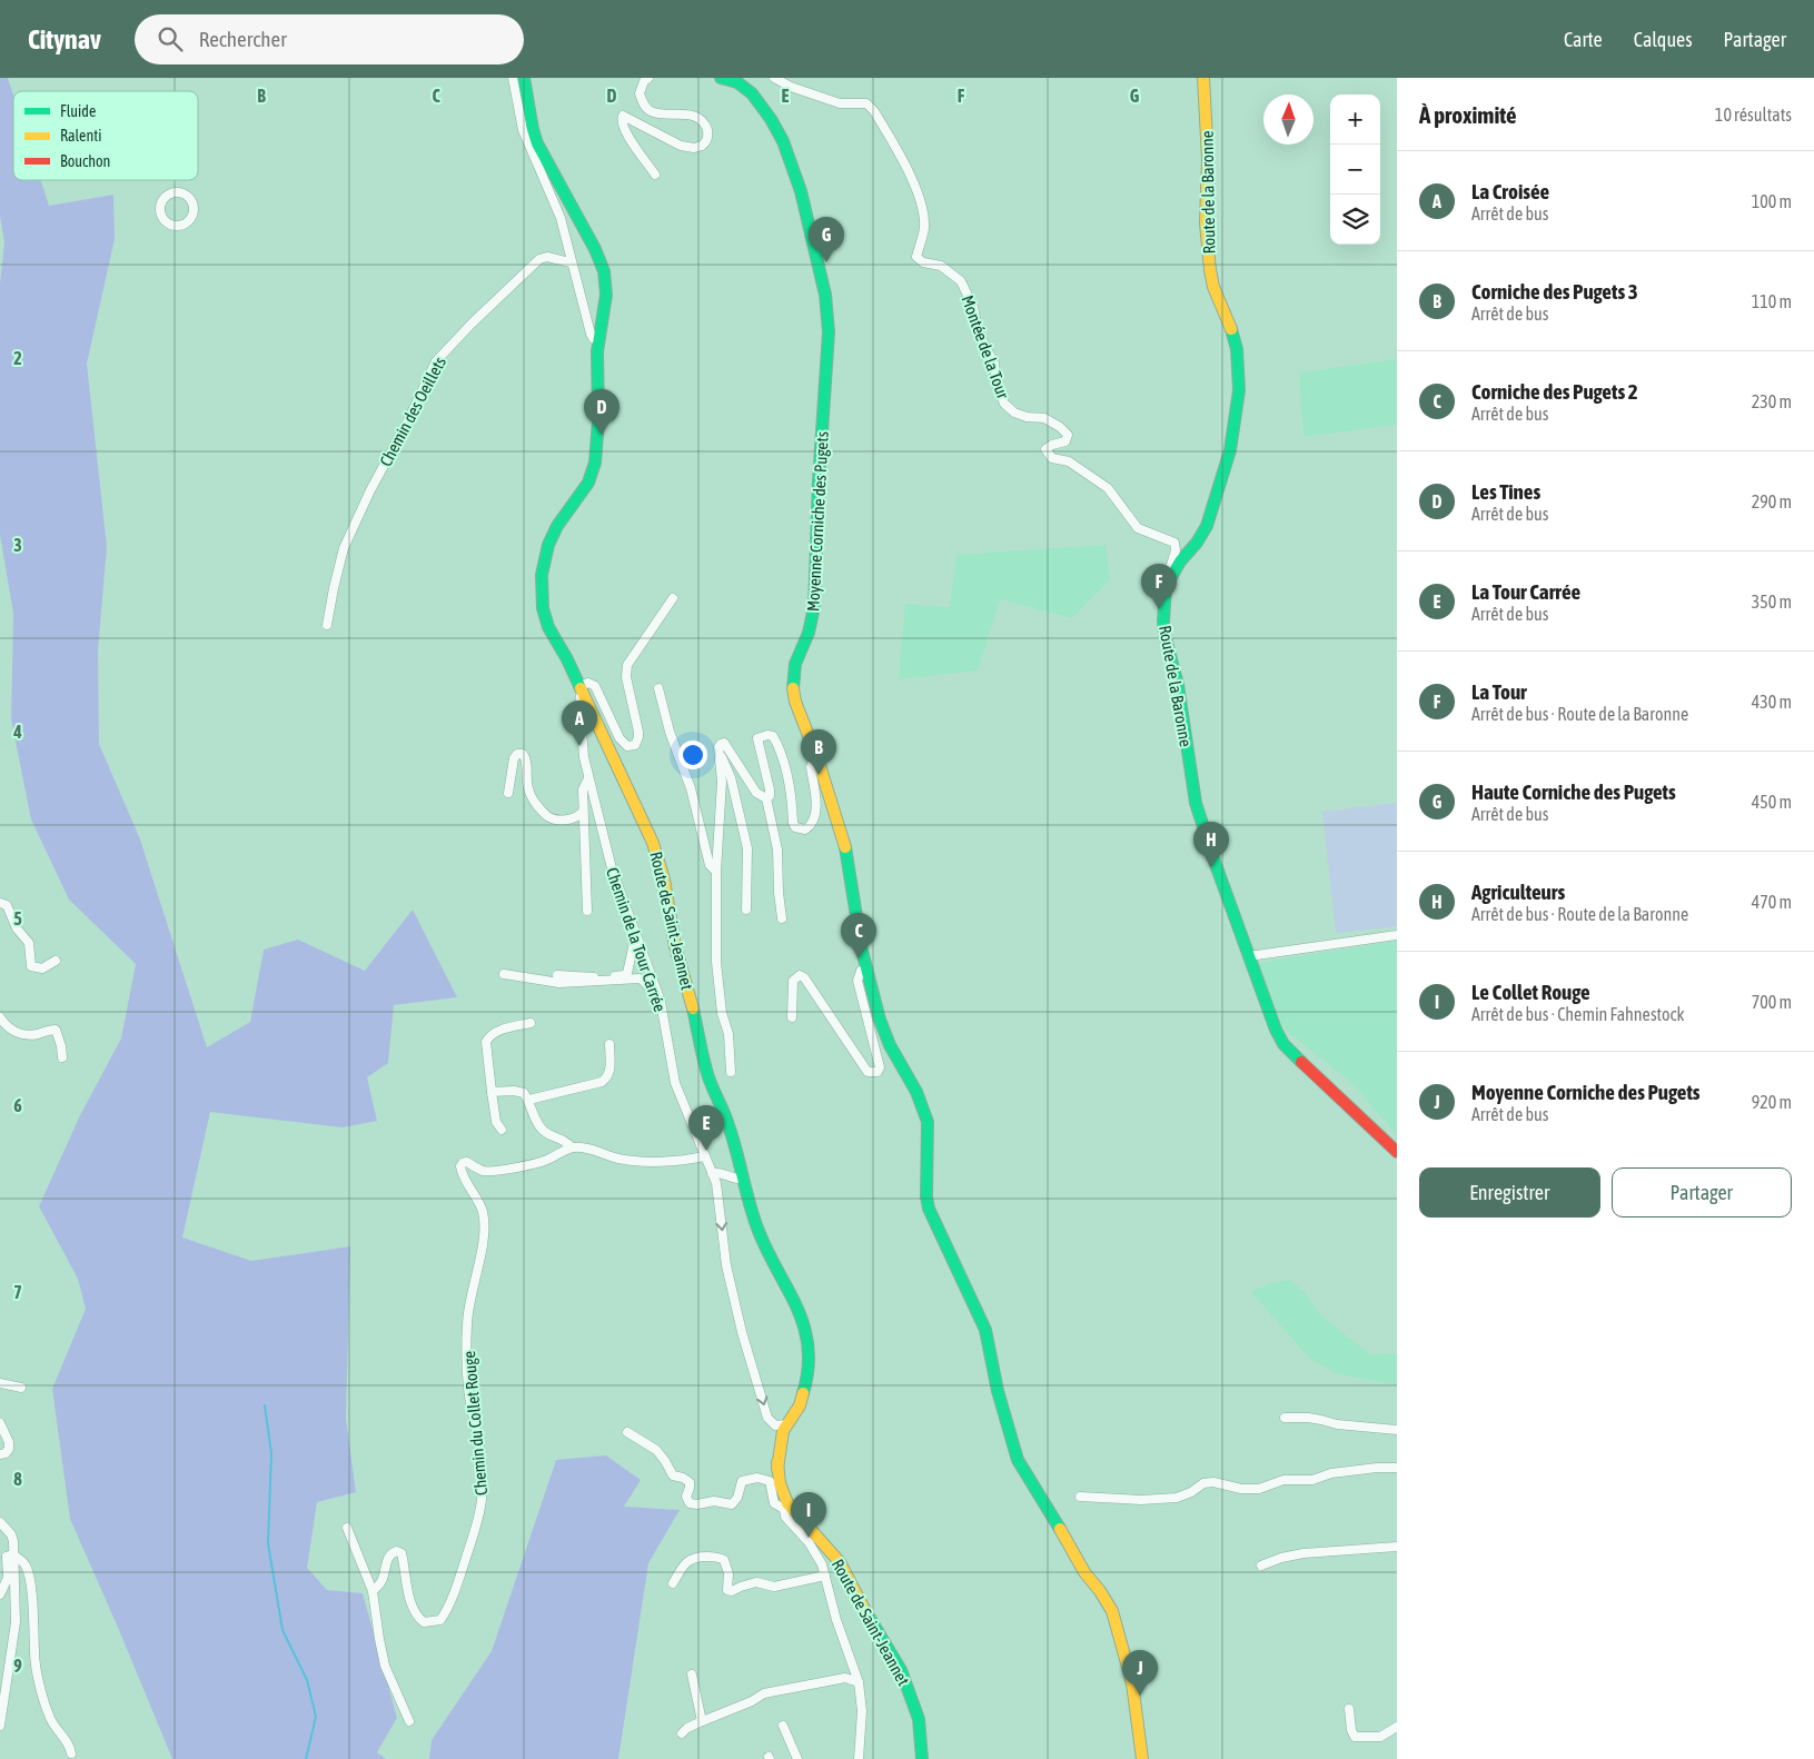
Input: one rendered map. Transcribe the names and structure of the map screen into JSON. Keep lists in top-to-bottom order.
{
  "streets": {
    "main road": ["Route de la Baronne", "Moyenne Corniche des Pugets", "Route de Saint-Jeannet"],
    "street": [
      "Montée de la Tour",
      "Chemin des Oeillets",
      "Chemin de la Tour Carrée",
      "Chemin du Collet Rouge"
    ]
  },
  "crossings": [
    ["Route de la Baronne", "Montée de la Tour"],
    ["Route de Saint-Jeannet", "Chemin de la Tour Carrée"]
  ],
  "legend": ["Fluide", "Ralenti", "Bouchon"],
  "north": "top",
  "page": {
    "header": "Citynav",
    "search": "Rechercher",
    "nav": ["Carte", "Calques", "Partager"],
    "heading": ["À proximité", "10 résultats"],
    "map_buttons": ["+", "−"],
    "list": [
      {
        "mark": "A",
        "name": "La Croisée",
        "note": "Arrêt de bus",
        "value": "100 m"
      },
      {
        "mark": "B",
        "name": "Corniche des Pugets 3",
        "note": "Arrêt de bus",
        "value": "110 m"
      },
      {
        "mark": "C",
        "name": "Corniche des Pugets 2",
        "note": "Arrêt de bus",
        "value": "230 m"
      },
      {
        "mark": "D",
        "name": "Les Tines",
        "note": "Arrêt de bus",
        "value": "290 m"
      },
      {
        "mark": "E",
        "name": "La Tour Carrée",
        "note": "Arrêt de bus",
        "value": "350 m"
      },
      {
        "mark": "F",
        "name": "La Tour",
        "note": "Arrêt de bus · Route de la Baronne",
        "value": "430 m"
      },
      {
        "mark": "G",
        "name": "Haute Corniche des Pugets",
        "note": "Arrêt de bus",
        "value": "450 m"
      },
      {
        "mark": "H",
        "name": "Agriculteurs",
        "note": "Arrêt de bus · Route de la Baronne",
        "value": "470 m"
      },
      {
        "mark": "I",
        "name": "Le Collet Rouge",
        "note": "Arrêt de bus · Chemin Fahnestock",
        "value": "700 m"
      },
      {
        "mark": "J",
        "name": "Moyenne Corniche des Pugets",
        "note": "Arrêt de bus",
        "value": "920 m"
      }
    ],
    "pins": [
      "G",
      "D",
      "F",
      "A",
      "B",
      "H",
      "C",
      "E",
      "I",
      "J"
    ],
    "buttons": ["Enregistrer", "Partager"]
  },
  "grid": {
    "columns": [
      "B",
      "C",
      "D",
      "E",
      "F",
      "G"
    ],
    "rows": [
      "2",
      "3",
      "4",
      "5",
      "6",
      "7",
      "8",
      "9"
    ]
  }
}
